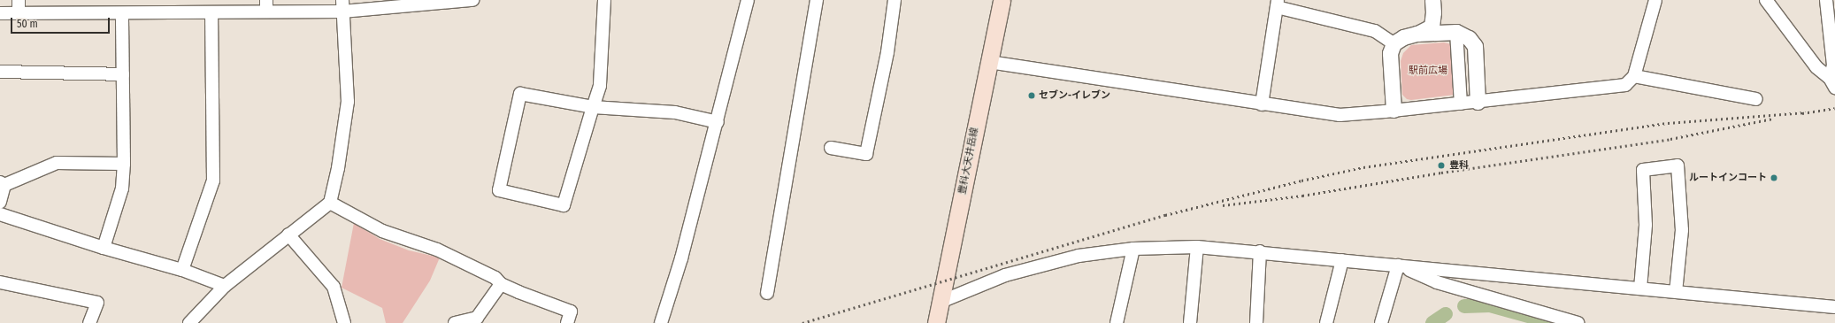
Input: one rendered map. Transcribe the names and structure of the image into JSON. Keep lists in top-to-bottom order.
{
  "streets": {
    "main road": ["豊科大天井岳線"]
  },
  "parks": ["駅前広場"],
  "places": ["セブン-イレブン", "豊科", "ルートインコート"],
  "scale_bar": "50 m"
}
